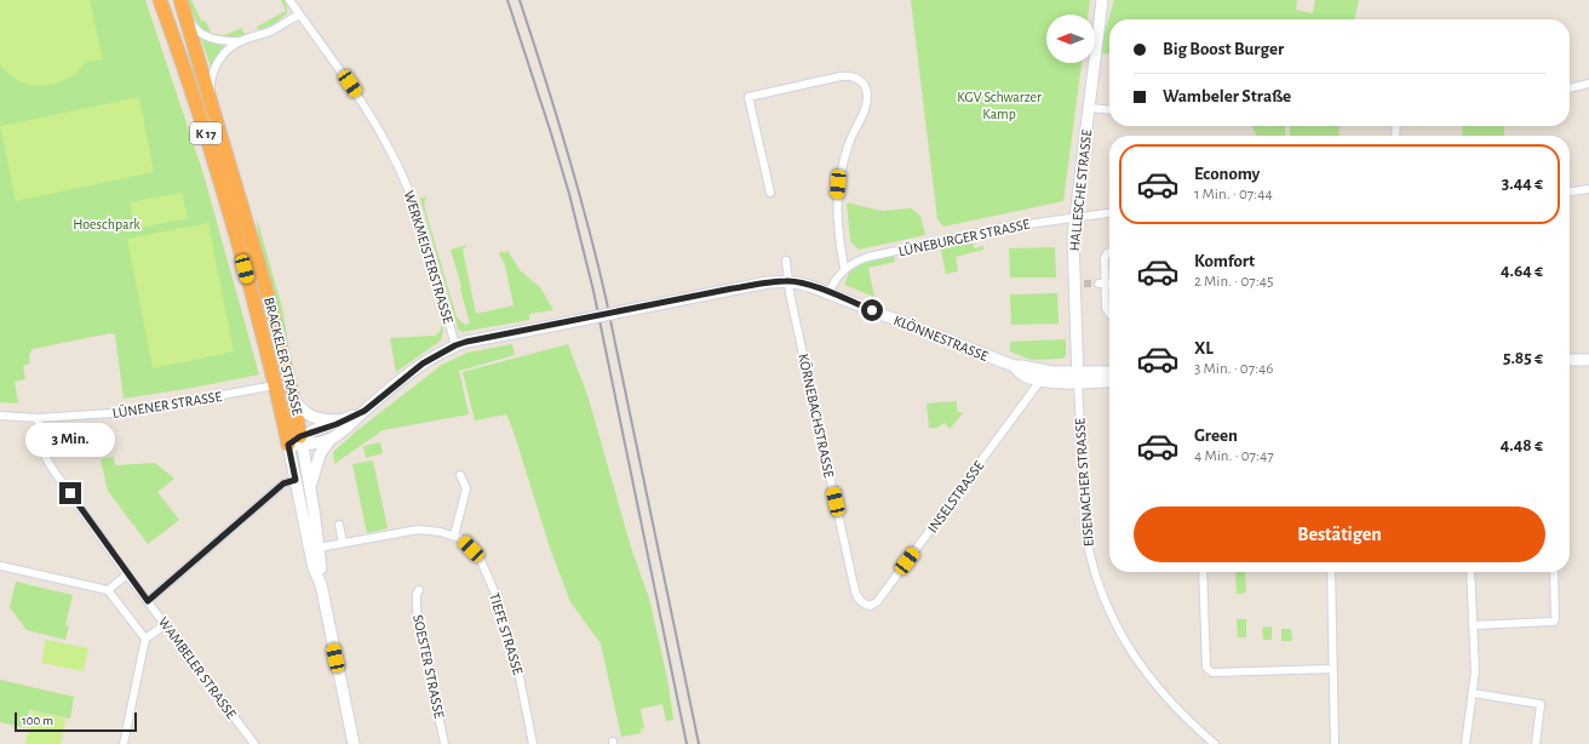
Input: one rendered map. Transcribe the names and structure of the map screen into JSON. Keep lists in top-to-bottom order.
{
  "streets": {
    "highway": ["K 17", "BRACKELER STRASSE"],
    "main road": ["HALLESCHE STRASSE", "KLÖNNESTRASSE"],
    "street": [
      "LÜNEBURGER STRASSE",
      "WERKMEISTERSTRASSE",
      "LÜNENER STRASSE",
      "KÖRNEBACHSTRASSE",
      "EISENACHER STRASSE",
      "INSELSTRASSE",
      "TIEFE STRASSE",
      "SOESTER STRASSE",
      "WAMBELER STRASSE"
    ]
  },
  "crossings": [
    ["HALLESCHE STRASSE", "LÜNEBURGER STRASSE"],
    ["HALLESCHE STRASSE", "KLÖNNESTRASSE"],
    ["HALLESCHE STRASSE", "EISENACHER STRASSE"],
    ["LÜNEBURGER STRASSE", "KLÖNNESTRASSE"],
    ["KLÖNNESTRASSE", "KÖRNEBACHSTRASSE"],
    ["KLÖNNESTRASSE", "EISENACHER STRASSE"],
    ["KLÖNNESTRASSE", "INSELSTRASSE"],
    ["BRACKELER STRASSE", "LÜNENER STRASSE"],
    ["BRACKELER STRASSE", "TIEFE STRASSE"],
    ["LÜNENER STRASSE", "WAMBELER STRASSE"],
    ["KÖRNEBACHSTRASSE", "INSELSTRASSE"]
  ],
  "parks": ["KGV Schwarzer Kamp", "Hoeschpark"],
  "scale_bar": "100 m",
  "north": "left",
  "page": {
    "banner": ["Big Boost Burger", "Wambeler Straße"],
    "list": [
      {
        "name": "Economy",
        "note": "1 Min. · 07:44",
        "value": "3.44 €"
      },
      {
        "name": "Komfort",
        "note": "2 Min. · 07:45",
        "value": "4.64 €"
      },
      {
        "name": "XL",
        "note": "3 Min. · 07:46",
        "value": "5.85 €"
      },
      {
        "name": "Green",
        "note": "4 Min. · 07:47",
        "value": "4.48 €"
      }
    ],
    "bubble": "3 Min.",
    "buttons": "Bestätigen",
    "scale": "100 m"
  }
}
